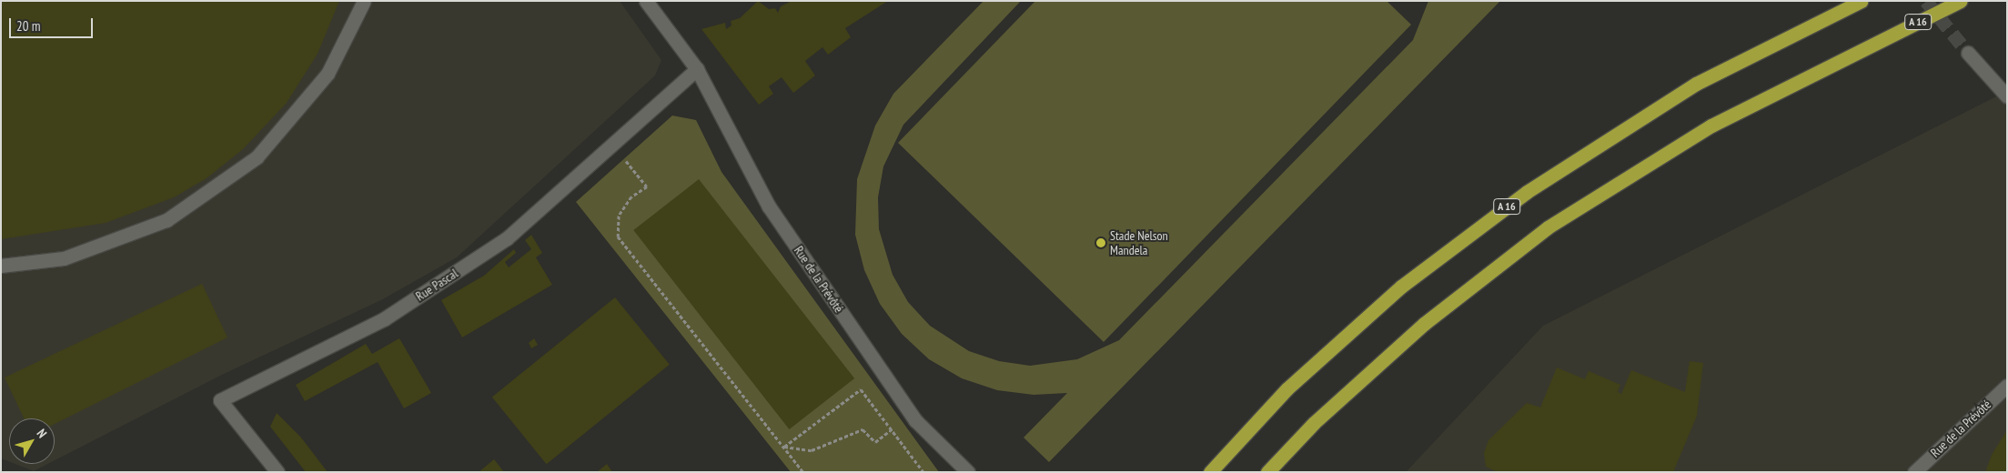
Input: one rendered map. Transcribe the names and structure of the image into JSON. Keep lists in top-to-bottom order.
{
  "streets": {
    "highway": ["A 16"],
    "street": ["Rue de la Prévôté", "Rue Pascal"]
  },
  "crossings": [
    ["Rue de la Prévôté", "Rue Pascal"]
  ],
  "places": ["Stade Nelson Mandela"],
  "scale_bar": "20 m",
  "north": "top right"
}
